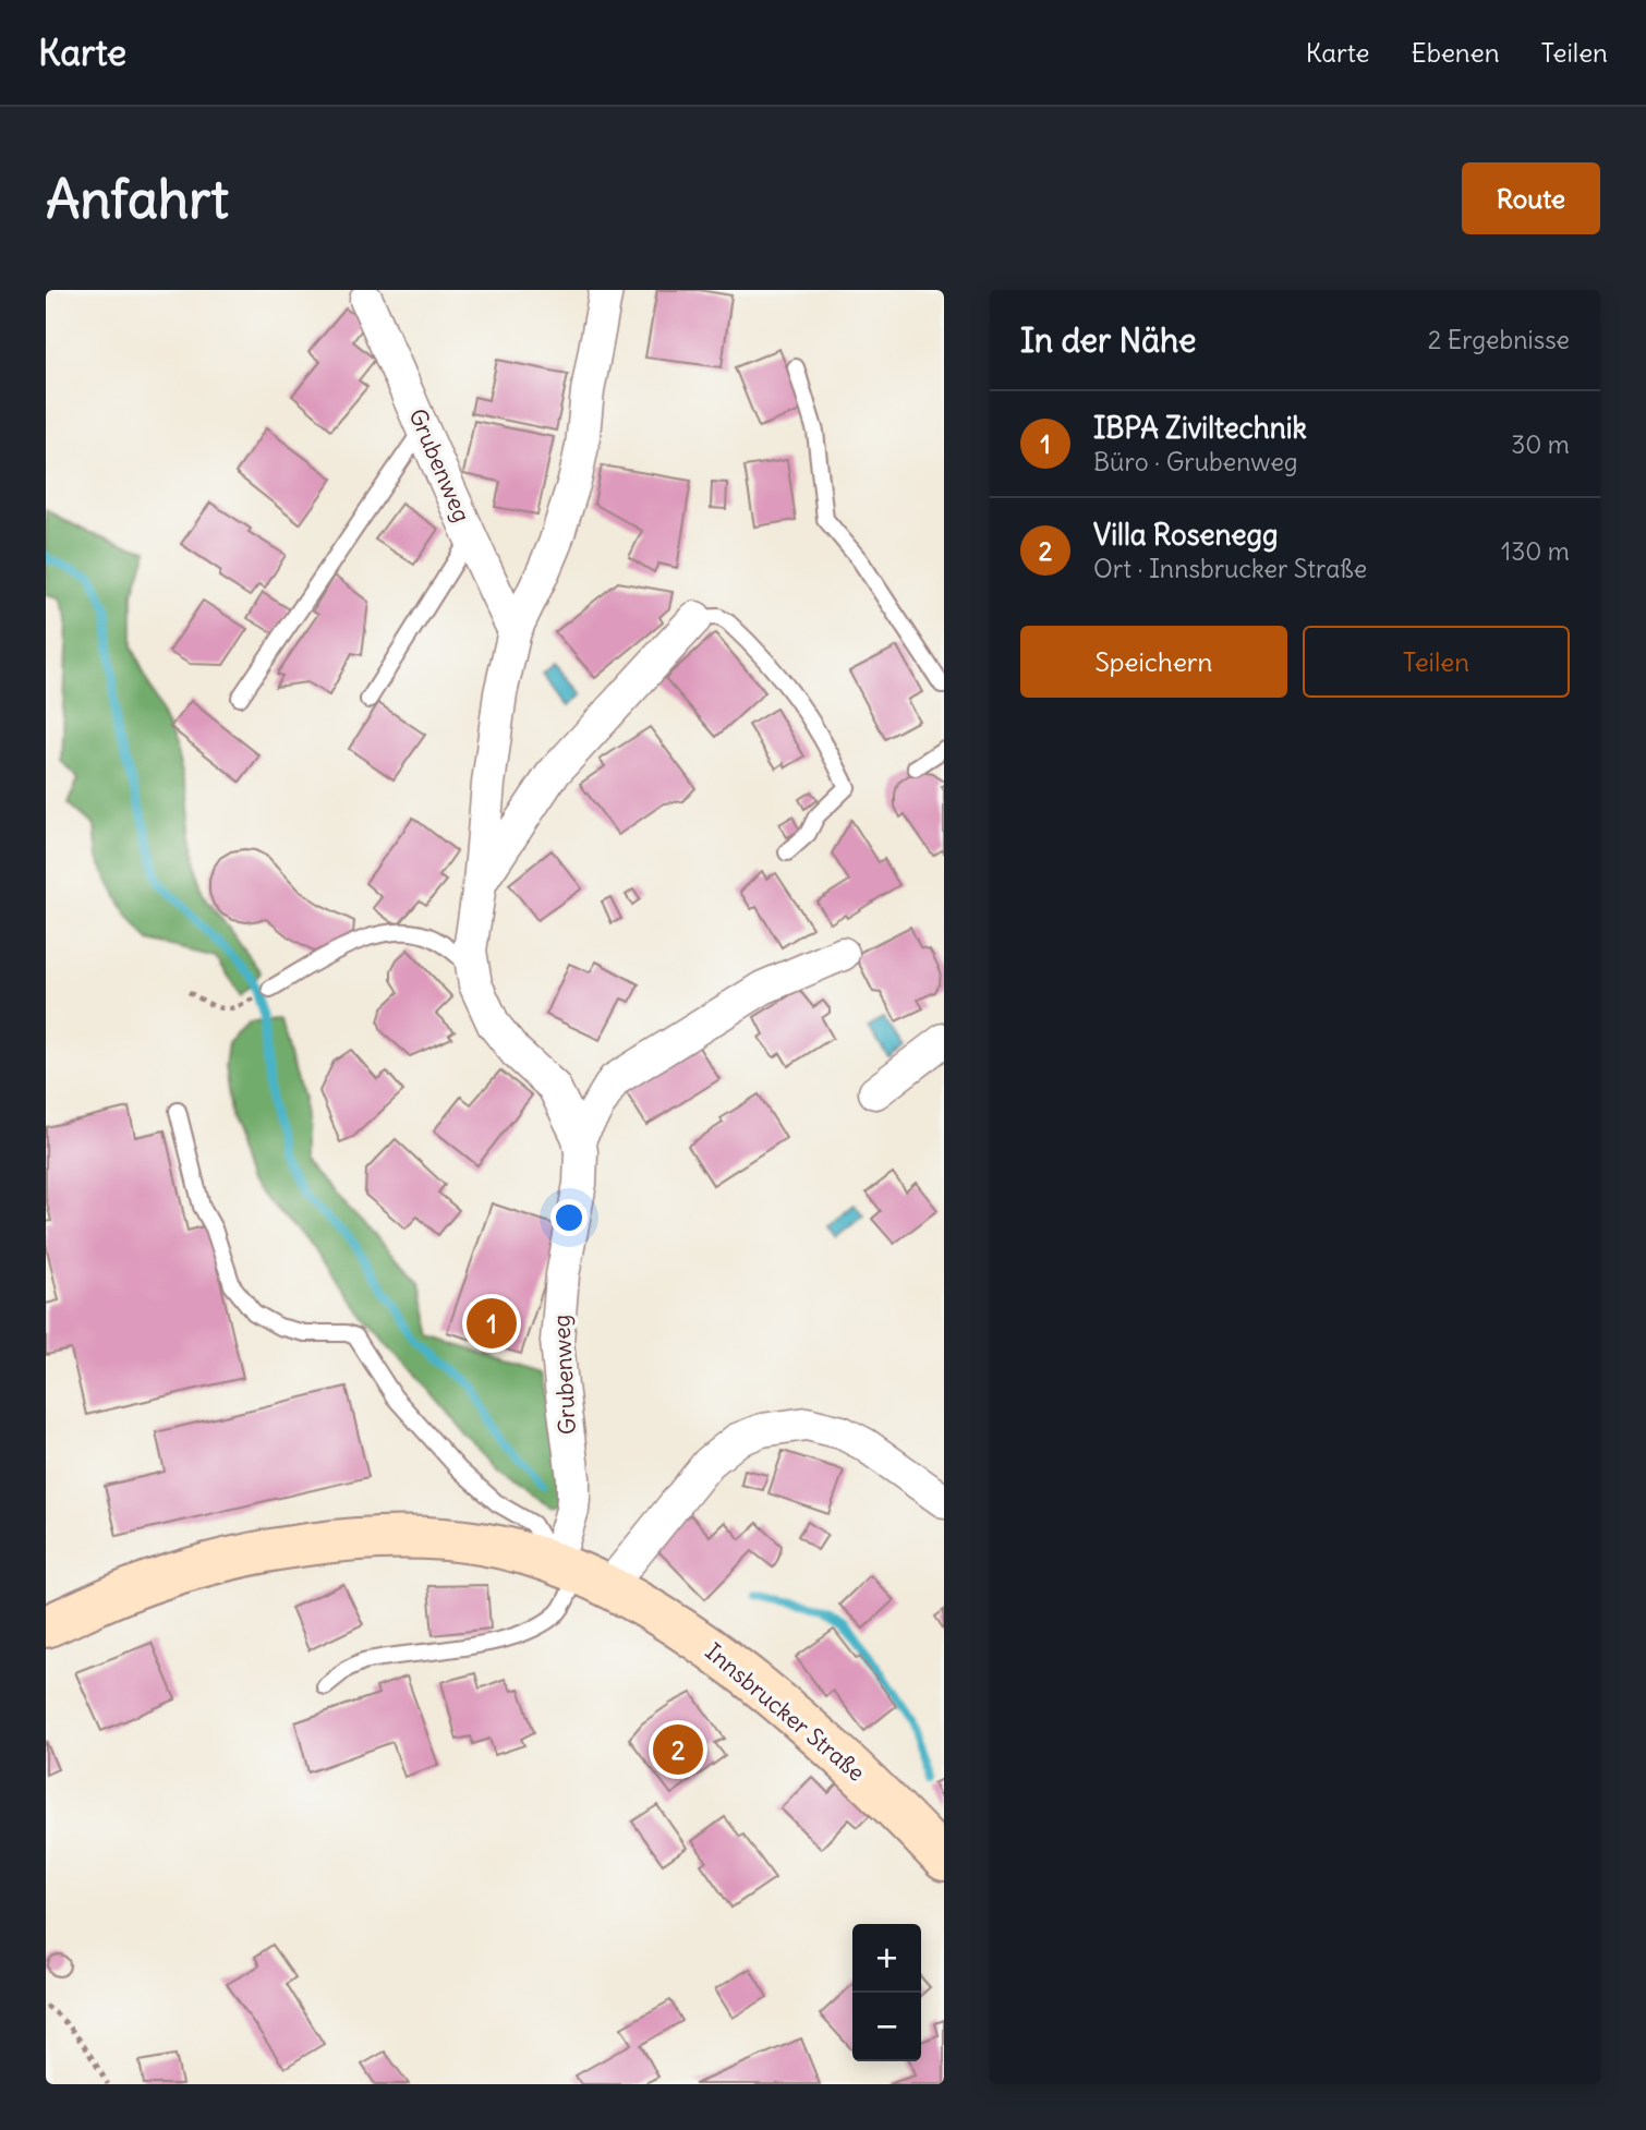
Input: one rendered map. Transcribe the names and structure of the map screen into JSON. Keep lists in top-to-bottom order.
{
  "streets": {
    "main road": ["Innsbrucker Straße"],
    "street": ["Grubenweg"]
  },
  "crossings": [
    ["Grubenweg", "Innsbrucker Straße"]
  ],
  "page": {
    "header": "Karte",
    "nav": ["Karte", "Ebenen", "Teilen"],
    "buttons": [
      "Route",
      ["Speichern", "Teilen"]
    ],
    "title": "Anfahrt",
    "heading": ["In der Nähe", "2 Ergebnisse"],
    "list": [
      {
        "mark": "1",
        "name": "IBPA Ziviltechnik",
        "note": "Büro · Grubenweg",
        "value": "30 m"
      },
      {
        "mark": "2",
        "name": "Villa Rosenegg",
        "note": "Ort · Innsbrucker Straße",
        "value": "130 m"
      }
    ],
    "pins": ["1", "2"],
    "map_buttons": ["+", "−"]
  }
}
